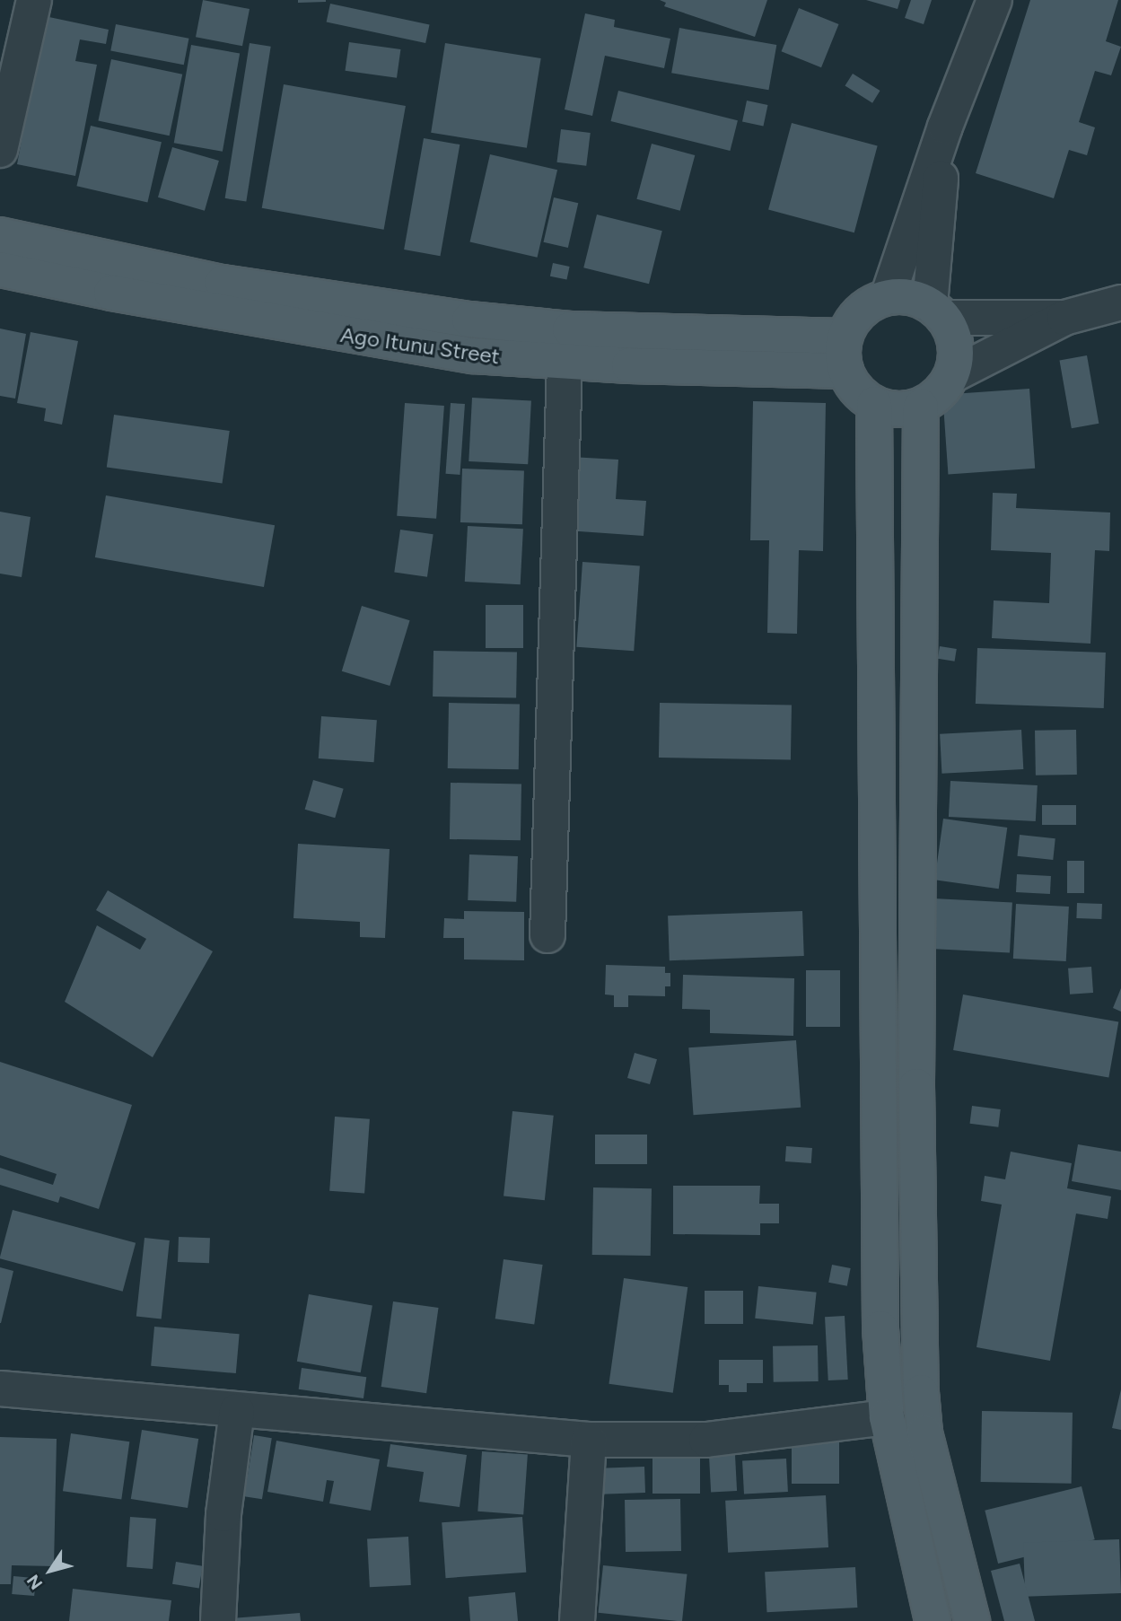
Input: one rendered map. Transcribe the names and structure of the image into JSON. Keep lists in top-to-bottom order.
{
  "streets": {
    "main road": ["Ago Itunu Street"]
  },
  "north": "bottom left"
}
